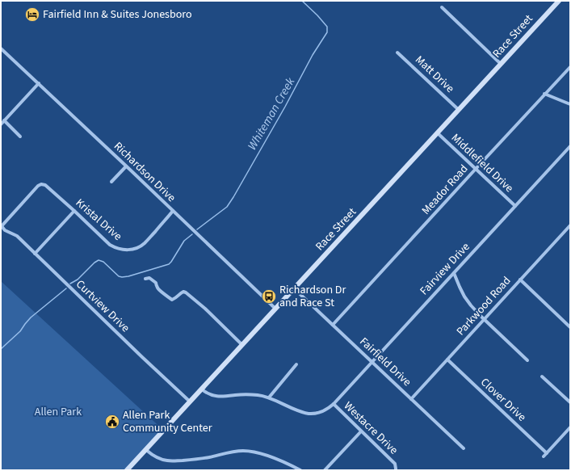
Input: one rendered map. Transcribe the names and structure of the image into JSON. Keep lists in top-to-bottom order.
{
  "streets": {
    "street": [
      "Race Street",
      "Matt Drive",
      "Middlefield Drive",
      "Richardson Drive",
      "Meador Road",
      "Kristal Drive",
      "Fairview Drive",
      "Curtview Drive",
      "Parkwood Road",
      "Fairfield Drive",
      "Clover Drive",
      "Westacre Drive"
    ]
  },
  "crossings": [
    ["Race Street", "Matt Drive"],
    ["Race Street", "Middlefield Drive"],
    ["Race Street", "Richardson Drive"],
    ["Race Street", "Curtview Drive"],
    ["Race Street", "Fairfield Drive"],
    ["Race Street", "Westacre Drive"],
    ["Middlefield Drive", "Meador Road"],
    ["Middlefield Drive", "Fairview Drive"],
    ["Richardson Drive", "Kristal Drive"],
    ["Meador Road", "Fairfield Drive"],
    ["Kristal Drive", "Curtview Drive"],
    ["Fairview Drive", "Fairfield Drive"],
    ["Fairview Drive", "Westacre Drive"],
    ["Parkwood Road", "Fairfield Drive"],
    ["Parkwood Road", "Clover Drive"]
  ],
  "water": ["Whiteman Creek"],
  "parks": ["Allen Park"],
  "places": {
    "hotel": ["Fairfield Inn & Suites Jonesboro"],
    "bus stop": ["Richardson Dr and Race St"],
    "public building": ["Allen Park Community Center"]
  }
}
